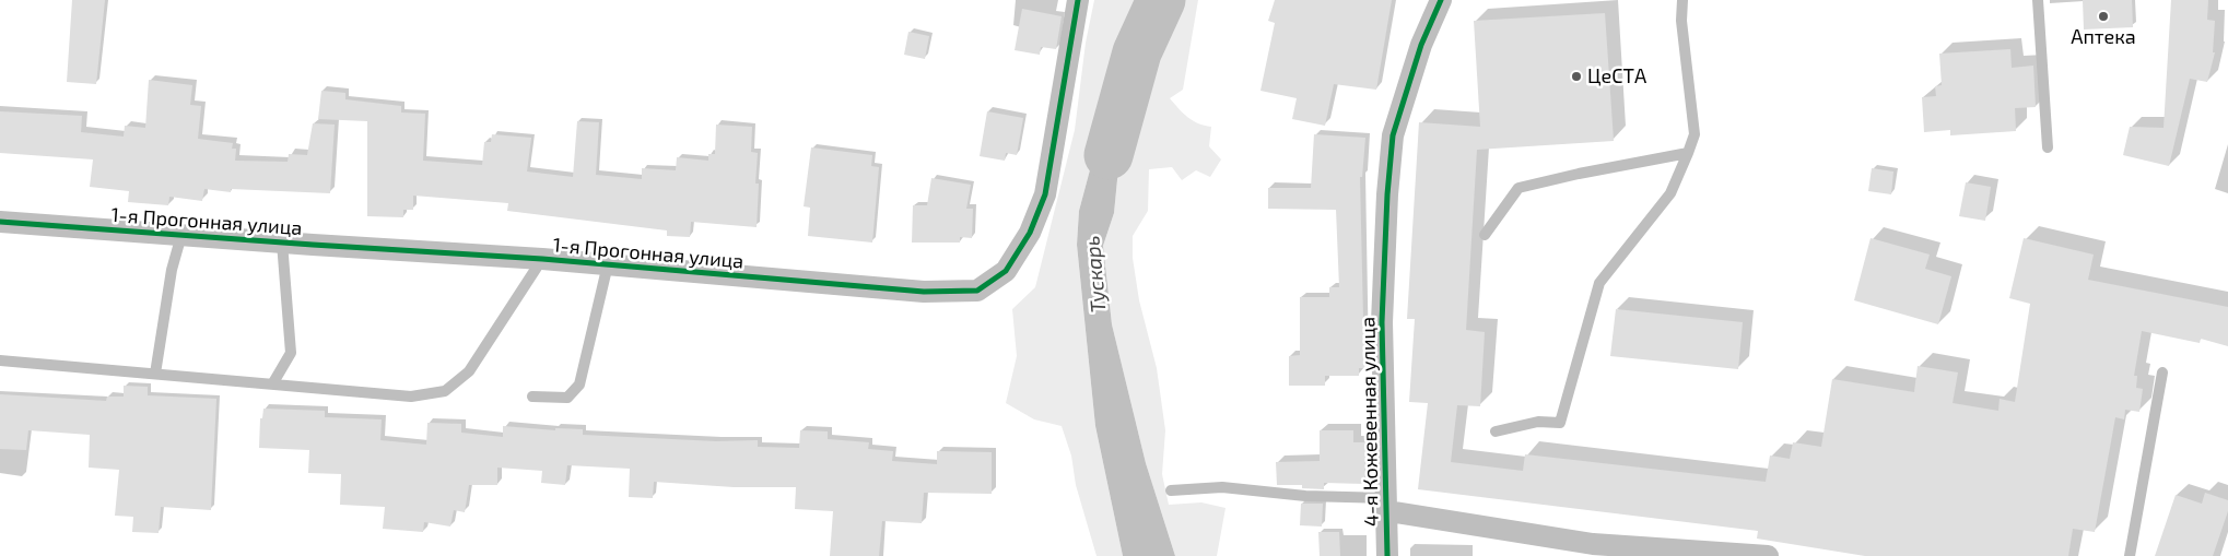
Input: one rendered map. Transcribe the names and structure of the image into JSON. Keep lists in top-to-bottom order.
{
  "streets": {
    "street": ["1-я Прогонная улица", "4-я Кожевенная улица"]
  },
  "water": ["Тускарь"],
  "places": ["Аптека", "ЦеСТА"]
}
